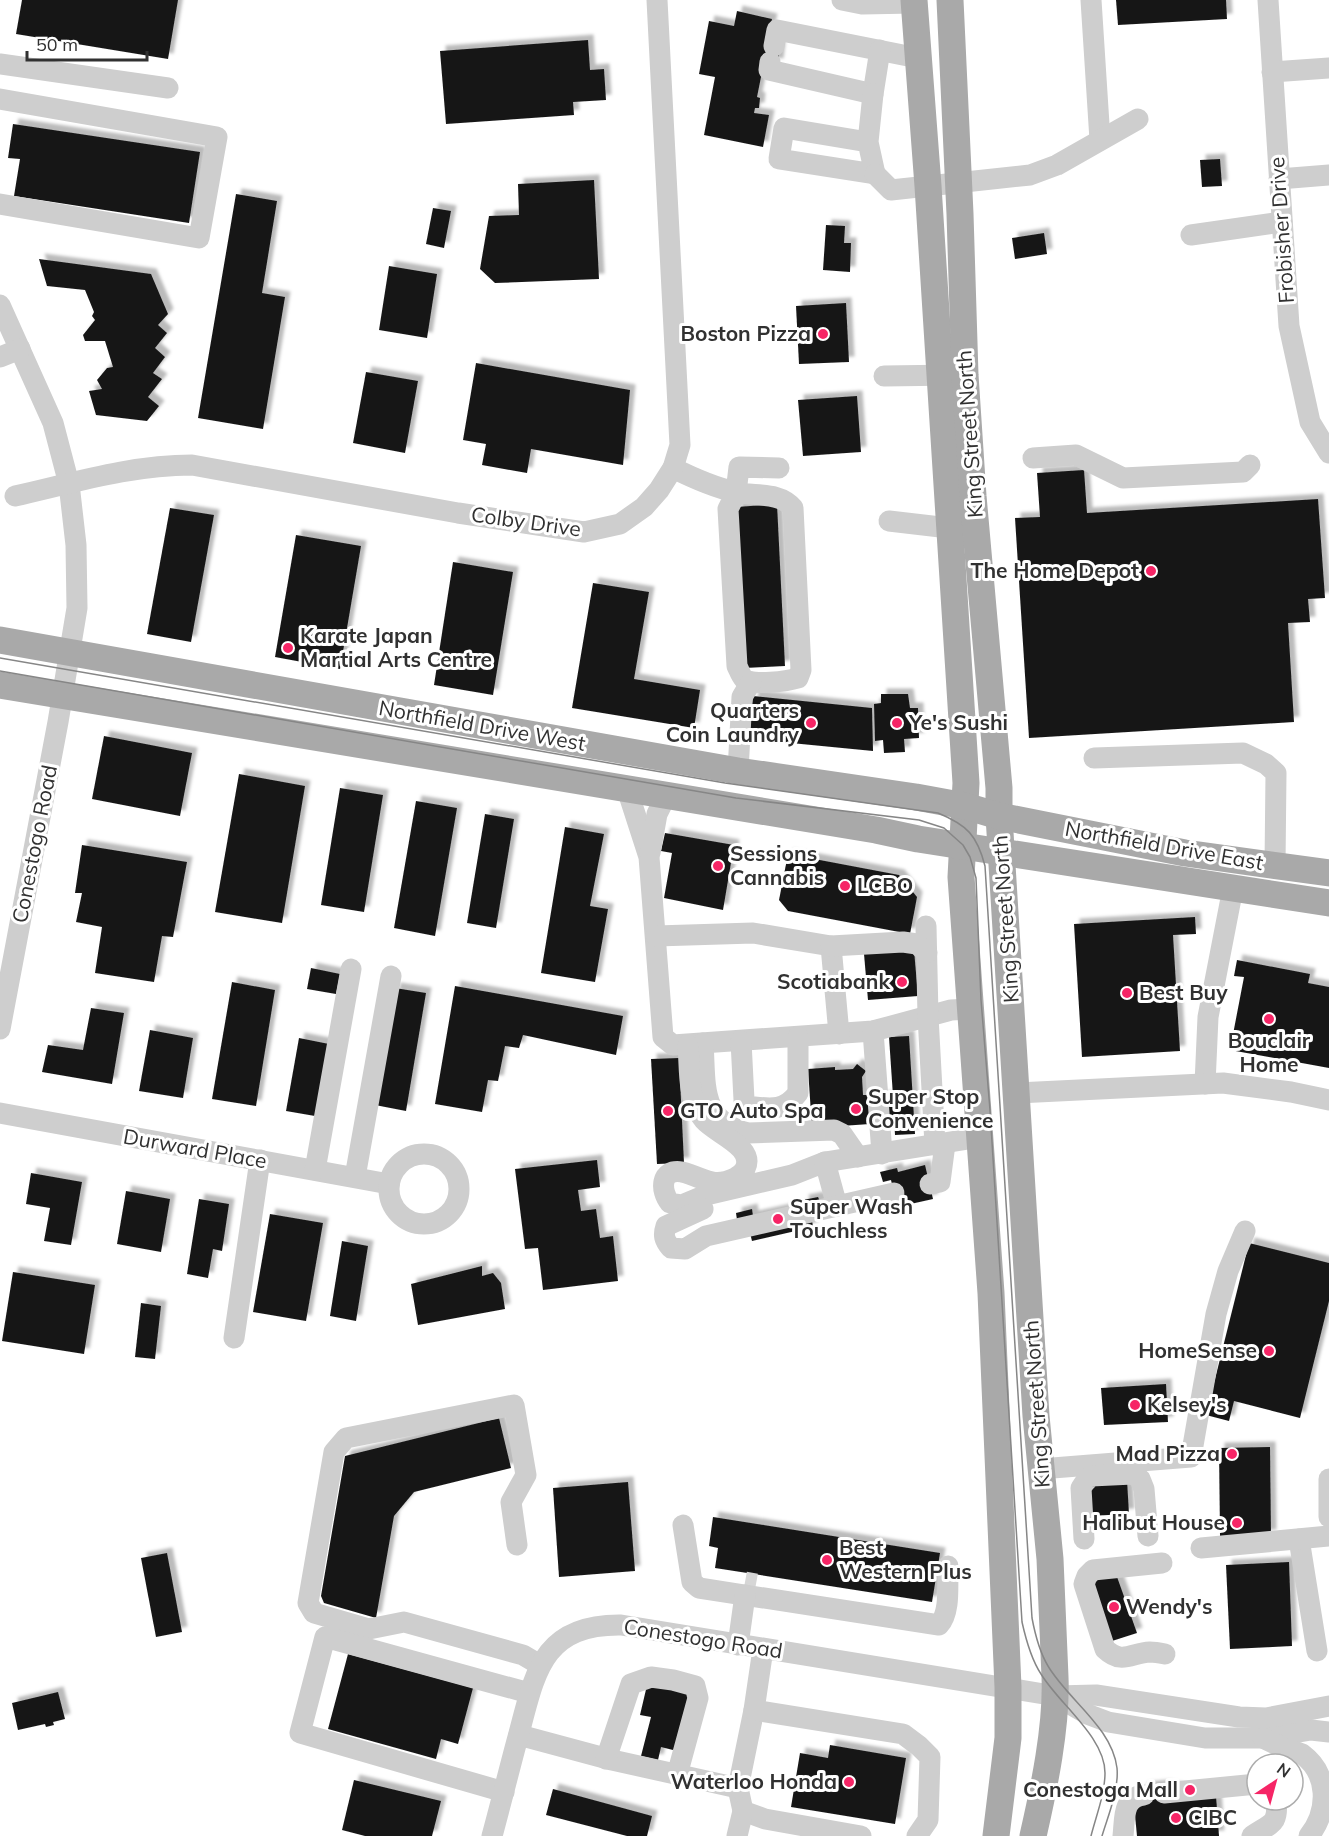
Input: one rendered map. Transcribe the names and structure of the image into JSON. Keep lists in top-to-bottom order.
{
  "streets": {
    "main road": ["King Street North", "Northfield Drive West", "Northfield Drive East"],
    "street": [
      "Frobisher Drive",
      "Colby Drive",
      "Conestogo Road",
      "Durward Place"
    ]
  },
  "crossings": [
    ["King Street North", "Northfield Drive West"],
    ["King Street North", "Conestogo Road"],
    ["King Street North", "Northfield Drive East"],
    ["Northfield Drive West", "Conestogo Road"],
    ["Northfield Drive West", "Northfield Drive East"]
  ],
  "places": [
    "Boston Pizza",
    "The Home Depot",
    "Karate Japan Martial Arts Centre",
    "Quarters Coin Laundry",
    "Ye's Sushi",
    "Sessions Cannabis",
    "LCBO",
    "Scotiabank",
    "Best Buy",
    "Bouclair Home",
    "Super Stop Convenience",
    "GTO Auto Spa",
    "Super Wash Touchless",
    "HomeSense",
    "Kelsey's",
    "Mad Pizza",
    "Halibut House",
    "Best Western Plus",
    "Wendy's",
    "Waterloo Honda",
    "Conestoga Mall",
    "CIBC"
  ],
  "scale_bar": "50 m",
  "north": "top right"
}
